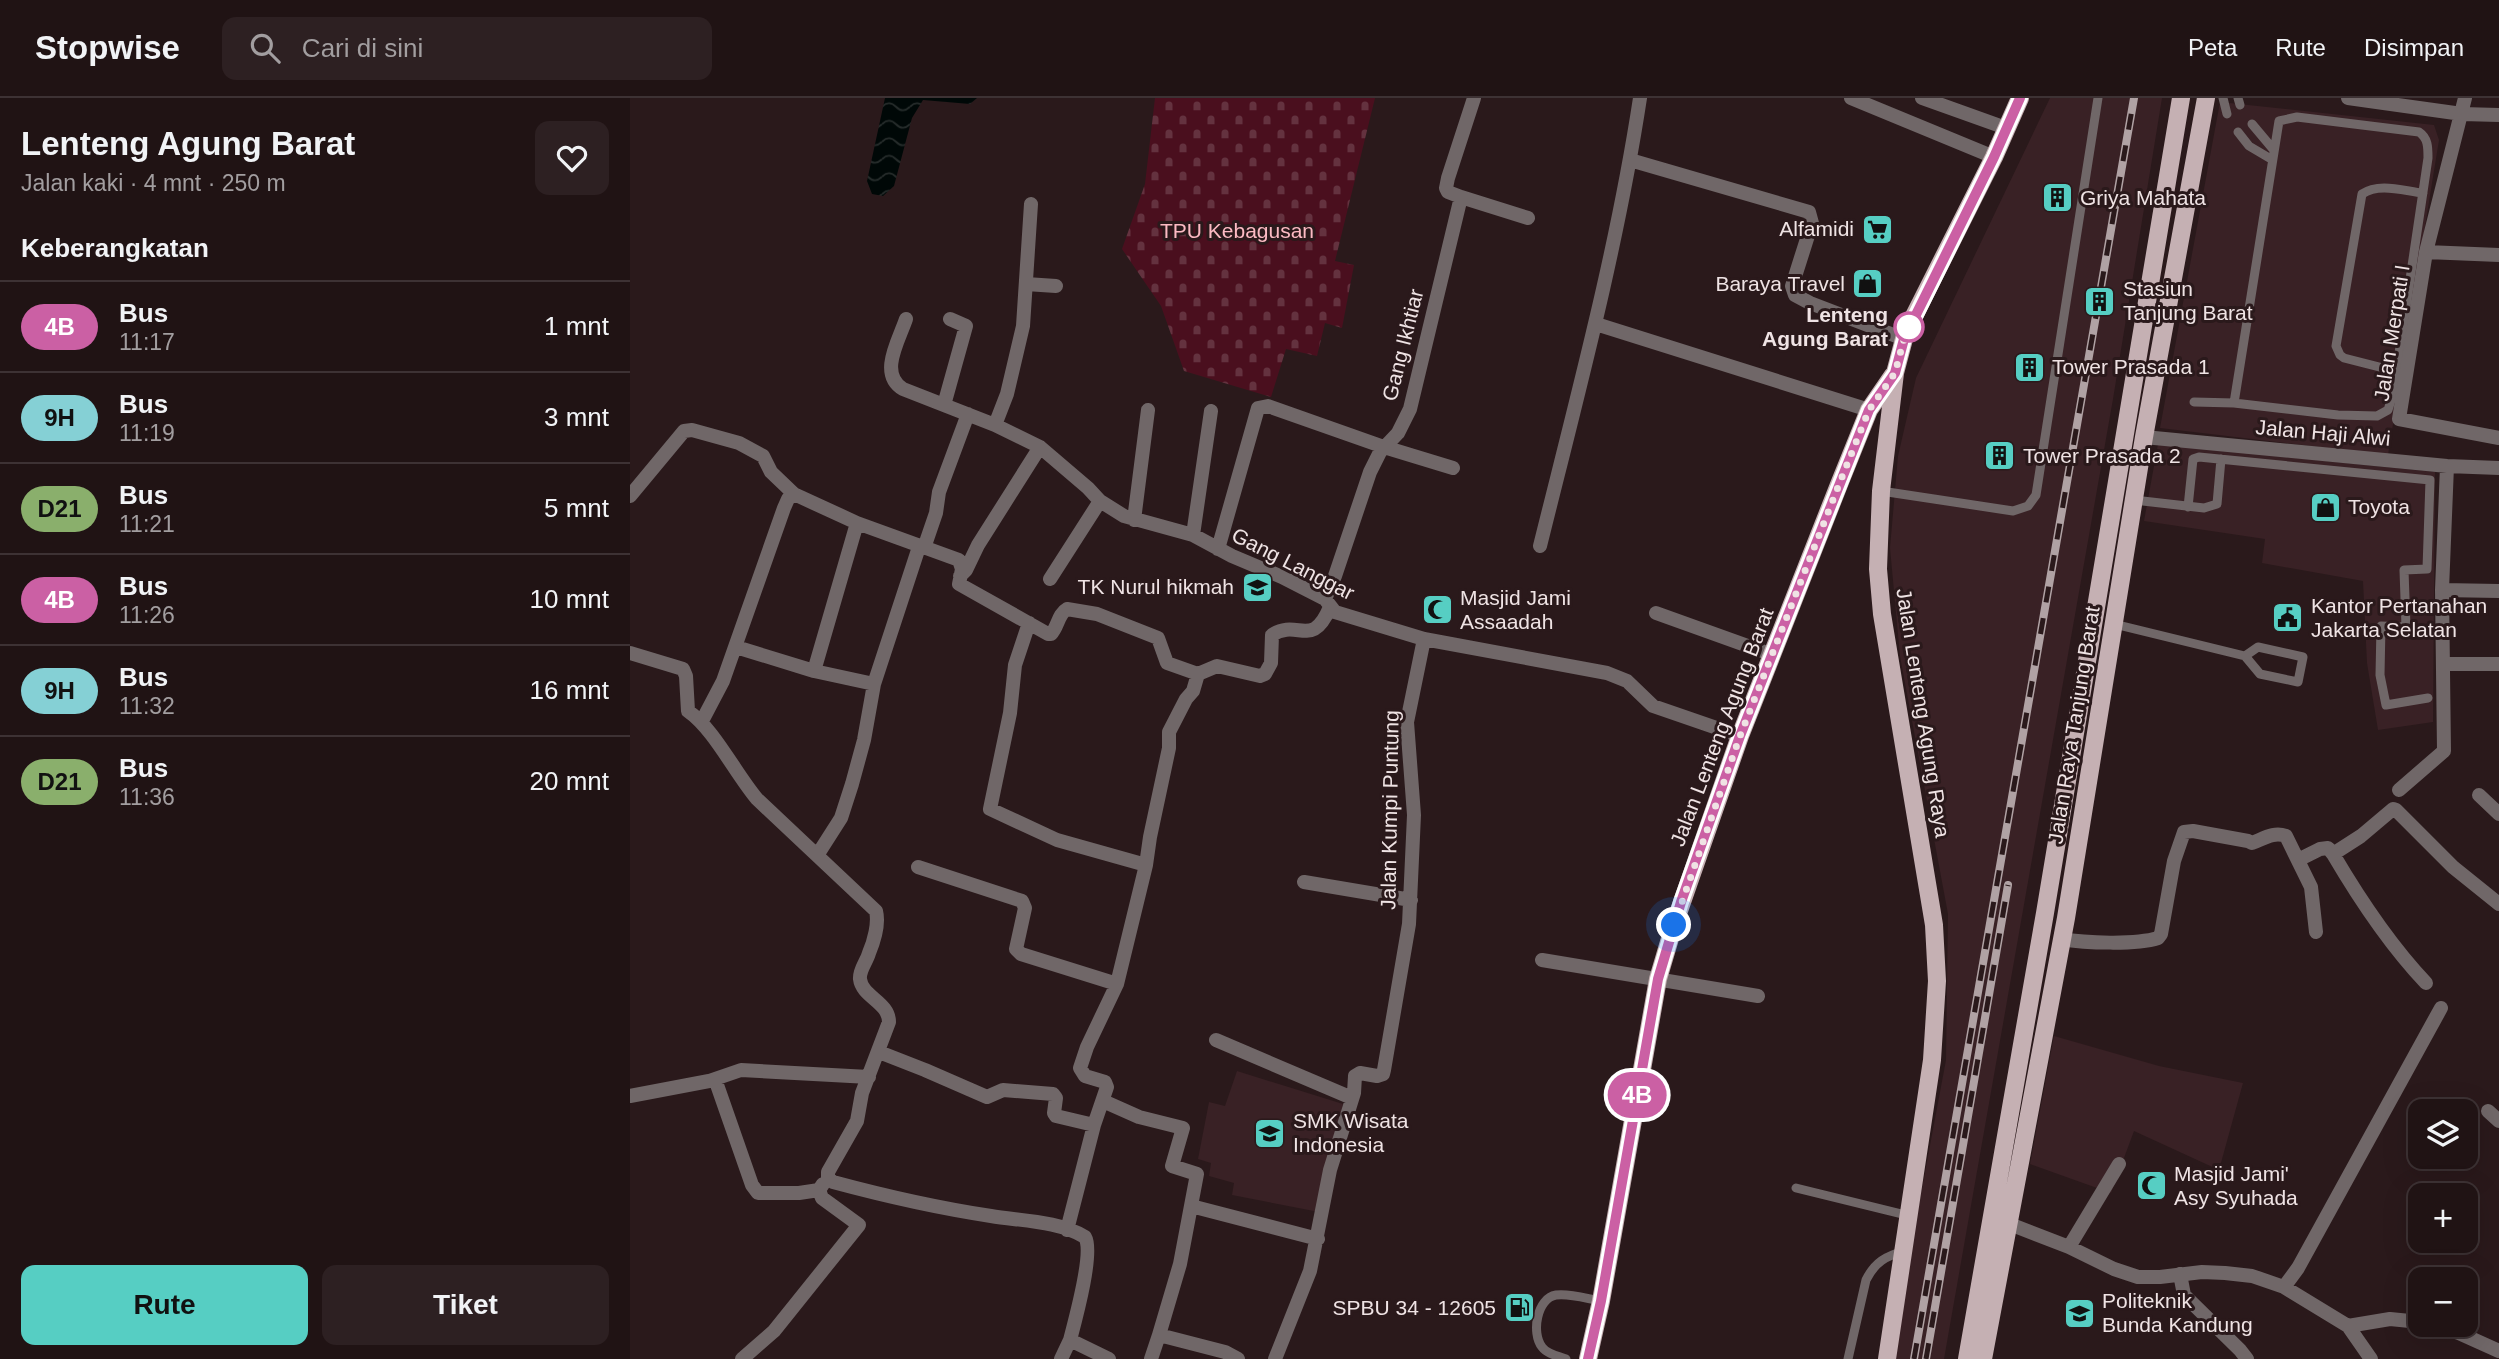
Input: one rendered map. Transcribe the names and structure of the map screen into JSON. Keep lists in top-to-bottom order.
{
  "streets": {
    "main road": ["Jalan Lenteng Agung Raya", "Jalan Raya Tanjung Barat", "Jalan Lenteng Agung Barat"],
    "street": [
      "Jalan Merpati I",
      "Gang Ikhtiar",
      "Jalan Haji Alwi",
      "Gang Langgar",
      "Jalan Kumpi Puntung"
    ]
  },
  "crossings": [
    ["Gang Ikhtiar", "Gang Langgar"],
    ["Jalan Haji Alwi", "Jalan Raya Tanjung Barat"],
    ["Gang Langgar", "Jalan Lenteng Agung Barat"],
    ["Gang Langgar", "Jalan Kumpi Puntung"],
    ["Jalan Lenteng Agung Raya", "Jalan Lenteng Agung Barat"]
  ],
  "parks": ["TPU Kebagusan"],
  "places": {
    "building": [
      "Griya Mahata",
      "Stasiun Tanjung Barat",
      "Tower Prasada 1",
      "Tower Prasada 2"
    ],
    "supermarket": ["Alfamidi"],
    "shop": ["Baraya Travel", "Toyota"],
    "other": ["Lenteng Agung Barat"],
    "school or university": ["TK Nurul hikmah", "SMK Wisata Indonesia", "Politeknik Bunda Kandung"],
    "mosque": ["Masjid Jami Assaadah", "Masjid Jami' Asy Syuhada"],
    "public building": ["Kantor Pertanahan Jakarta Selatan"],
    "fuel station": ["SPBU 34 - 12605"]
  },
  "lines": ["bus line 4B"],
  "page": {
    "header": "Stopwise",
    "search": "Cari di sini",
    "nav": ["Peta", "Rute", "Disimpan"],
    "heading": [
      ["Lenteng Agung Barat", "Jalan kaki · 4 mnt · 250 m"],
      "Keberangkatan"
    ],
    "on_map": "4B",
    "list": [
      {
        "mark": "4B",
        "name": "Bus",
        "note": "11:17",
        "value": "1 mnt"
      },
      {
        "mark": "9H",
        "name": "Bus",
        "note": "11:19",
        "value": "3 mnt"
      },
      {
        "mark": "D21",
        "name": "Bus",
        "note": "11:21",
        "value": "5 mnt"
      },
      {
        "mark": "4B",
        "name": "Bus",
        "note": "11:26",
        "value": "10 mnt"
      },
      {
        "mark": "9H",
        "name": "Bus",
        "note": "11:32",
        "value": "16 mnt"
      },
      {
        "mark": "D21",
        "name": "Bus",
        "note": "11:36",
        "value": "20 mnt"
      }
    ],
    "map_buttons": ["+", "−"],
    "buttons": ["Rute", "Tiket"]
  }
}
